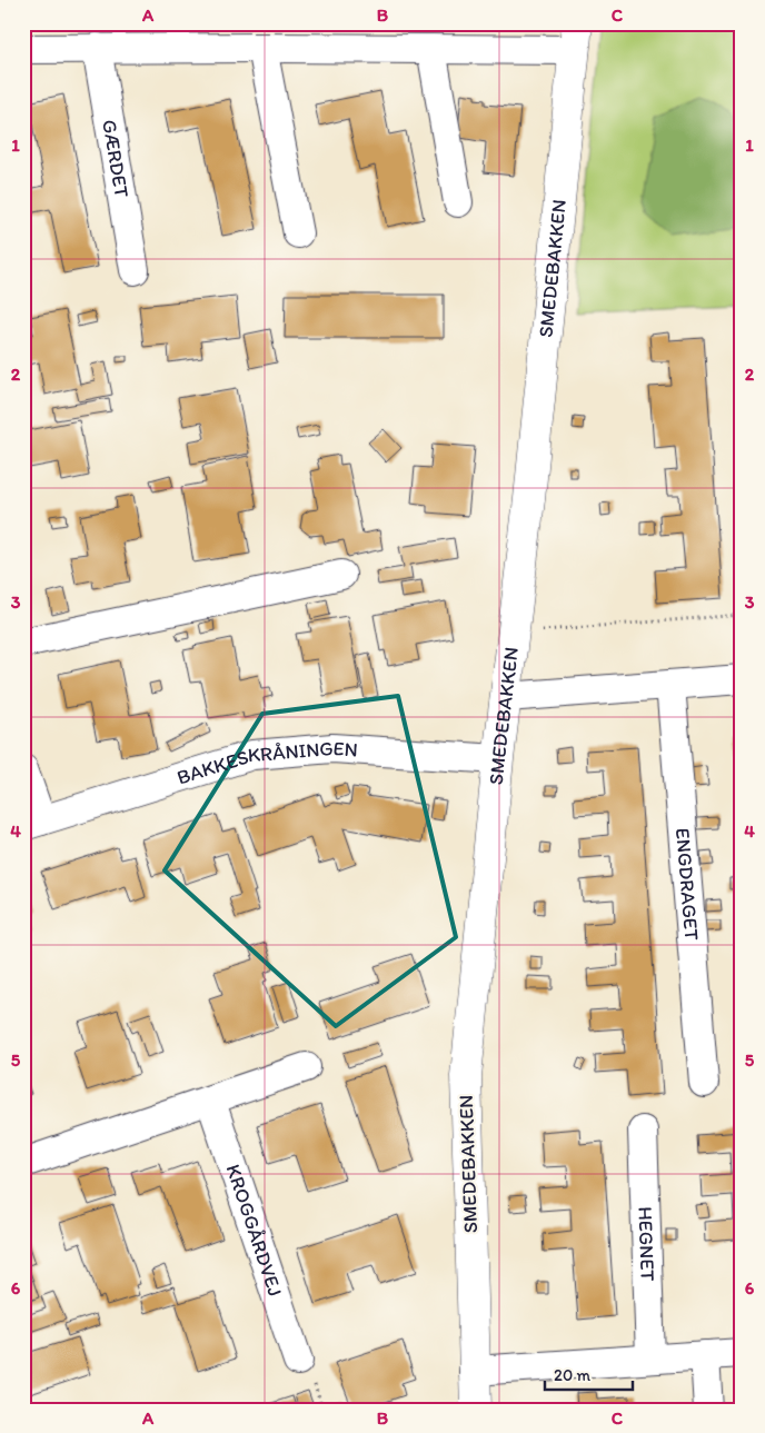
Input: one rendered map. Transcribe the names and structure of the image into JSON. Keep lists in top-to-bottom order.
{
  "streets": {
    "street": [
      "GÆRDET",
      "SMEDEBAKKEN",
      "BAKKESKRÅNINGEN",
      "ENGDRAGET",
      "KROGGÅRDVEJ",
      "HEGNET"
    ]
  },
  "crossings": [
    ["SMEDEBAKKEN", "BAKKESKRÅNINGEN"]
  ],
  "scale_bar": "20 m",
  "grid": {
    "columns": ["A", "B", "C"],
    "rows": [
      "1",
      "2",
      "3",
      "4",
      "5",
      "6"
    ]
  }
}
